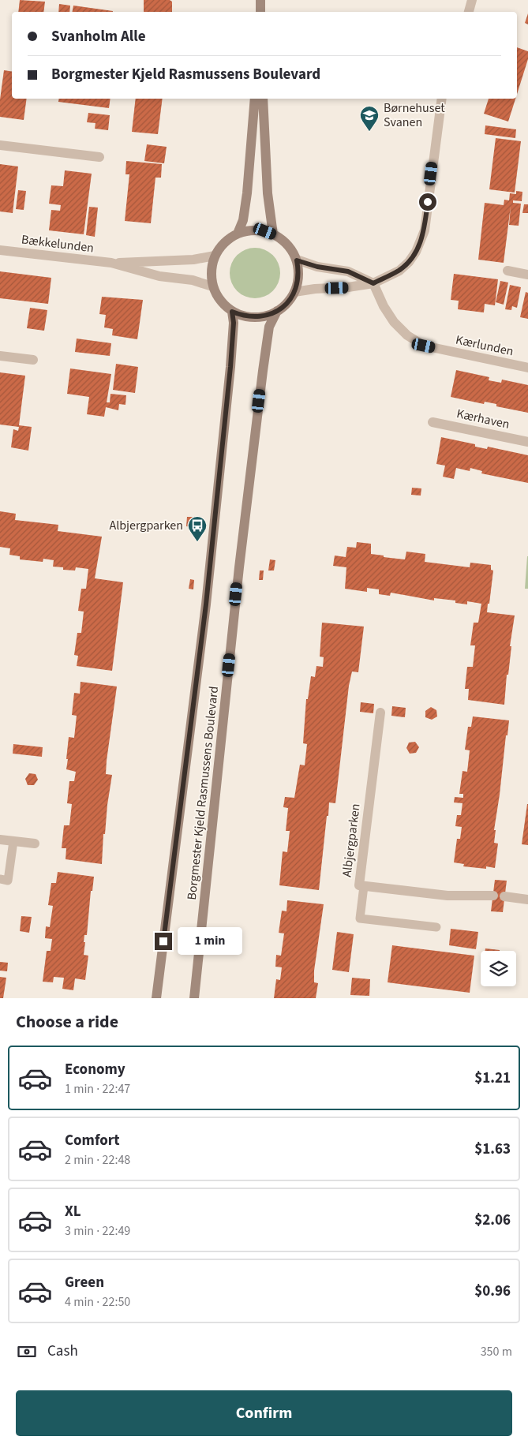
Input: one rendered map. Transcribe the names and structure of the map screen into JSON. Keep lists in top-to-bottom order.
{
  "streets": {
    "street": [
      "Bækkelunden",
      "Kærlunden",
      "Kærhaven",
      "Borgmester Kjeld Rasmussens Boulevard",
      "Albjergparken"
    ]
  },
  "crossings": [
    ["Bækkelunden", "Borgmester Kjeld Rasmussens Boulevard"]
  ],
  "places": {
    "school or university": ["Børnehuset Svanen"],
    "bus stop": ["Albjergparken"]
  },
  "page": {
    "banner": ["Svanholm Alle", "Borgmester Kjeld Rasmussens Boulevard"],
    "bubble": "1 min",
    "heading": "Choose a ride",
    "list": [
      {
        "name": "Economy",
        "note": "1 min · 22:47",
        "value": "$1.21"
      },
      {
        "name": "Comfort",
        "note": "2 min · 22:48",
        "value": "$1.63"
      },
      {
        "name": "XL",
        "note": "3 min · 22:49",
        "value": "$2.06"
      },
      {
        "name": "Green",
        "note": "4 min · 22:50",
        "value": "$0.96"
      }
    ],
    "pay": ["Cash", "350 m"],
    "buttons": "Confirm"
  }
}
